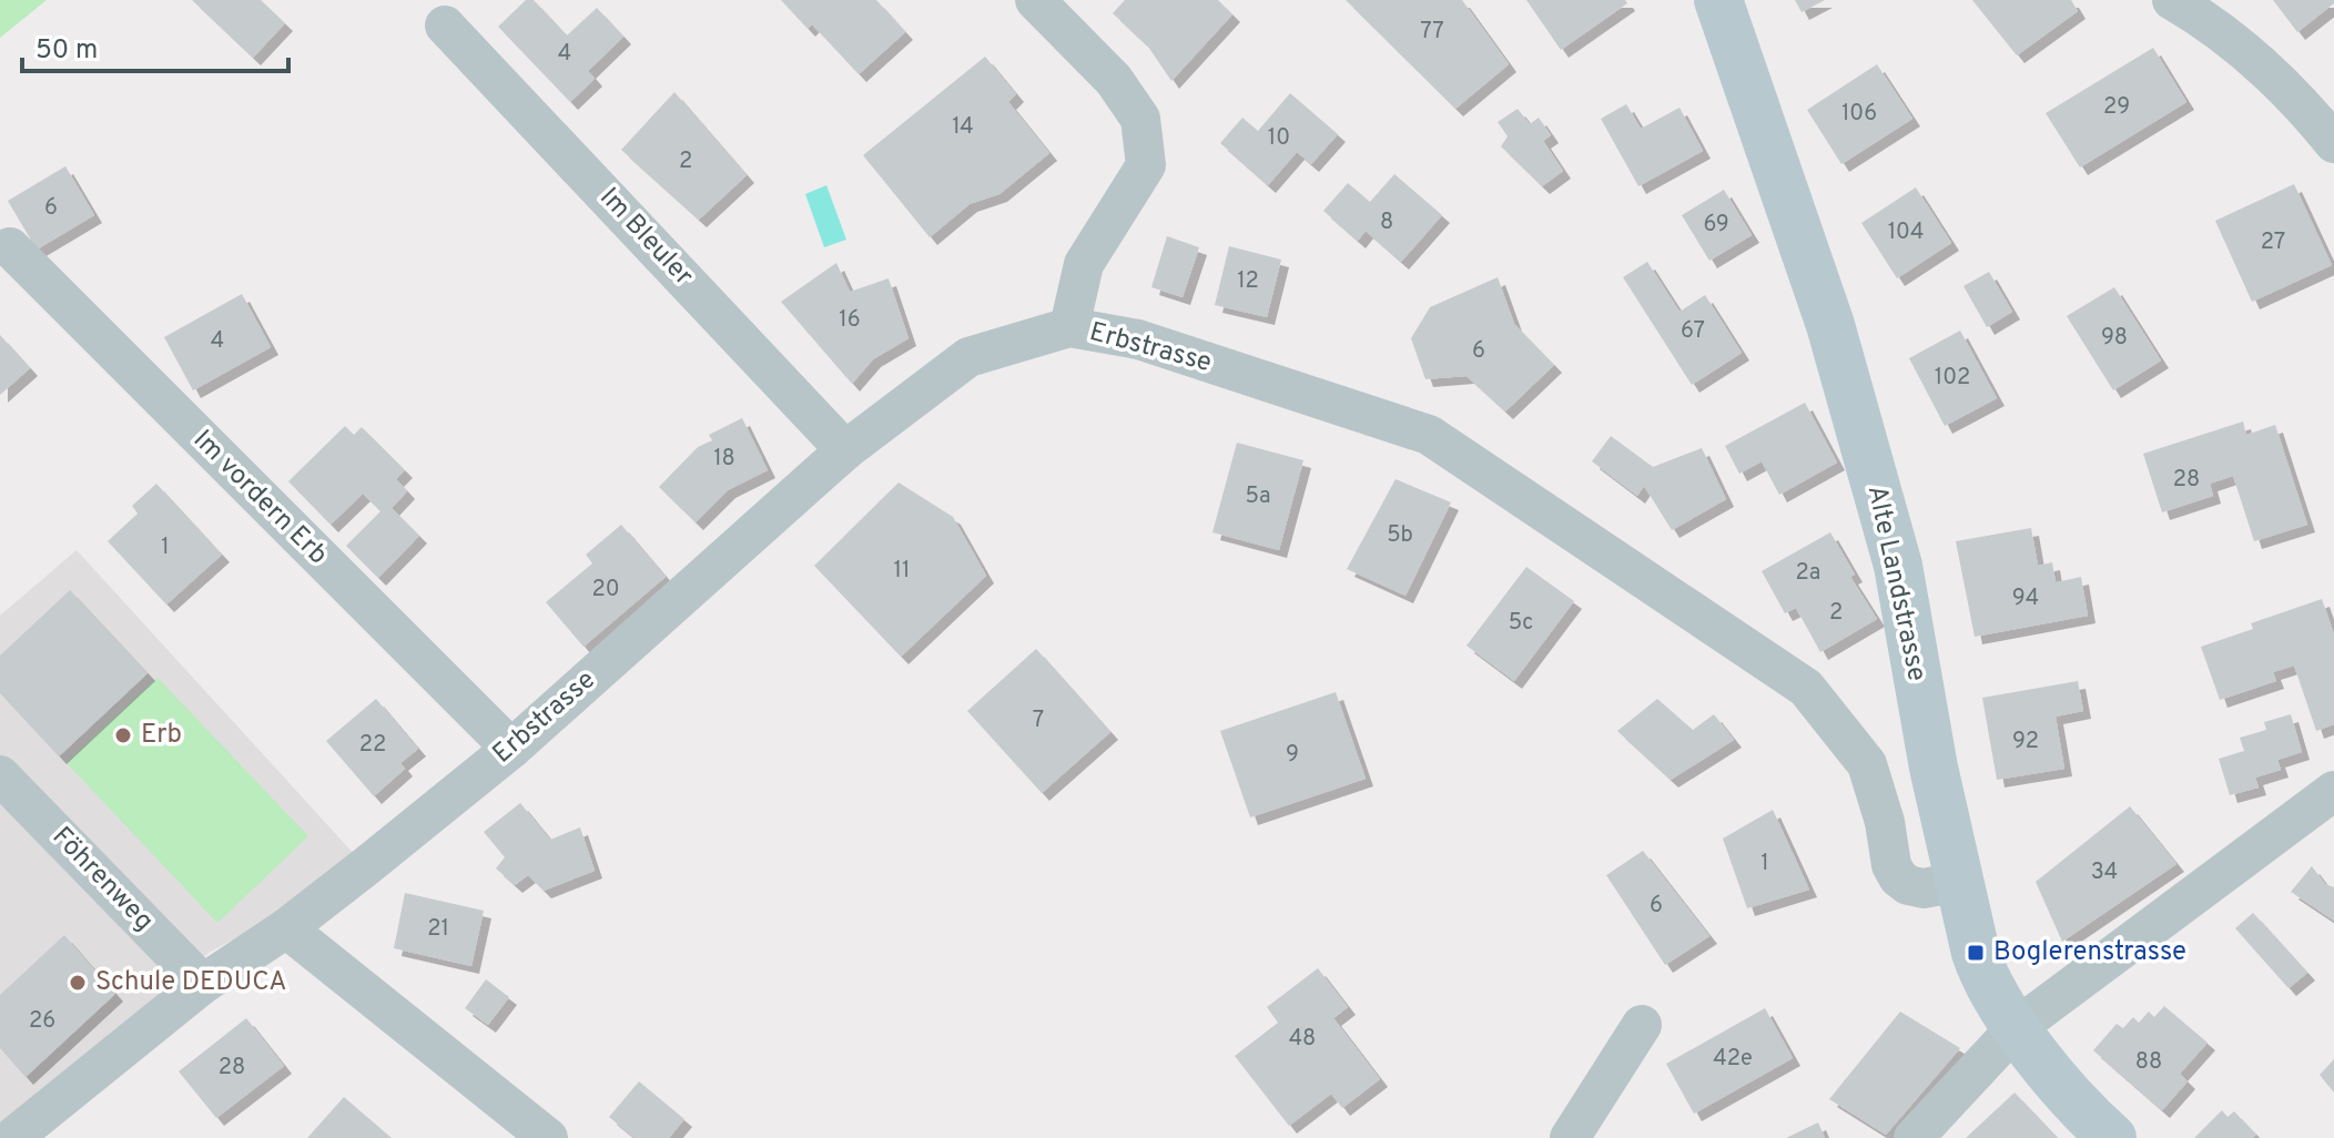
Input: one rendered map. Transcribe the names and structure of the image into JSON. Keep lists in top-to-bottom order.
{
  "streets": {
    "main road": ["Alte Landstrasse"],
    "street": [
      "Im Bleuler",
      "Erbstrasse",
      "Im vordern Erb",
      "Föhrenweg"
    ]
  },
  "crossings": [
    ["Im Bleuler", "Erbstrasse"],
    ["Erbstrasse", "Im vordern Erb"],
    ["Erbstrasse", "Alte Landstrasse"],
    ["Erbstrasse", "Föhrenweg"]
  ],
  "places": {
    "other": ["Erb", "Schule DEDUCA"],
    "transit": ["Boglerenstrasse"]
  },
  "house_numbers": [
    "77",
    "4",
    "29",
    "106",
    "14",
    "10",
    "2",
    "6",
    "8",
    "69",
    "104",
    "27",
    "12",
    "16",
    "67",
    "98",
    "4",
    "6",
    "102",
    "18",
    "28",
    "5a",
    "5b",
    "1",
    "11",
    "2a",
    "20",
    "94",
    "2",
    "5c",
    "7",
    "92",
    "22",
    "9",
    "1",
    "34",
    "6",
    "21",
    "26",
    "48",
    "42e",
    "88",
    "28"
  ],
  "scale_bar": "50 m"
}
